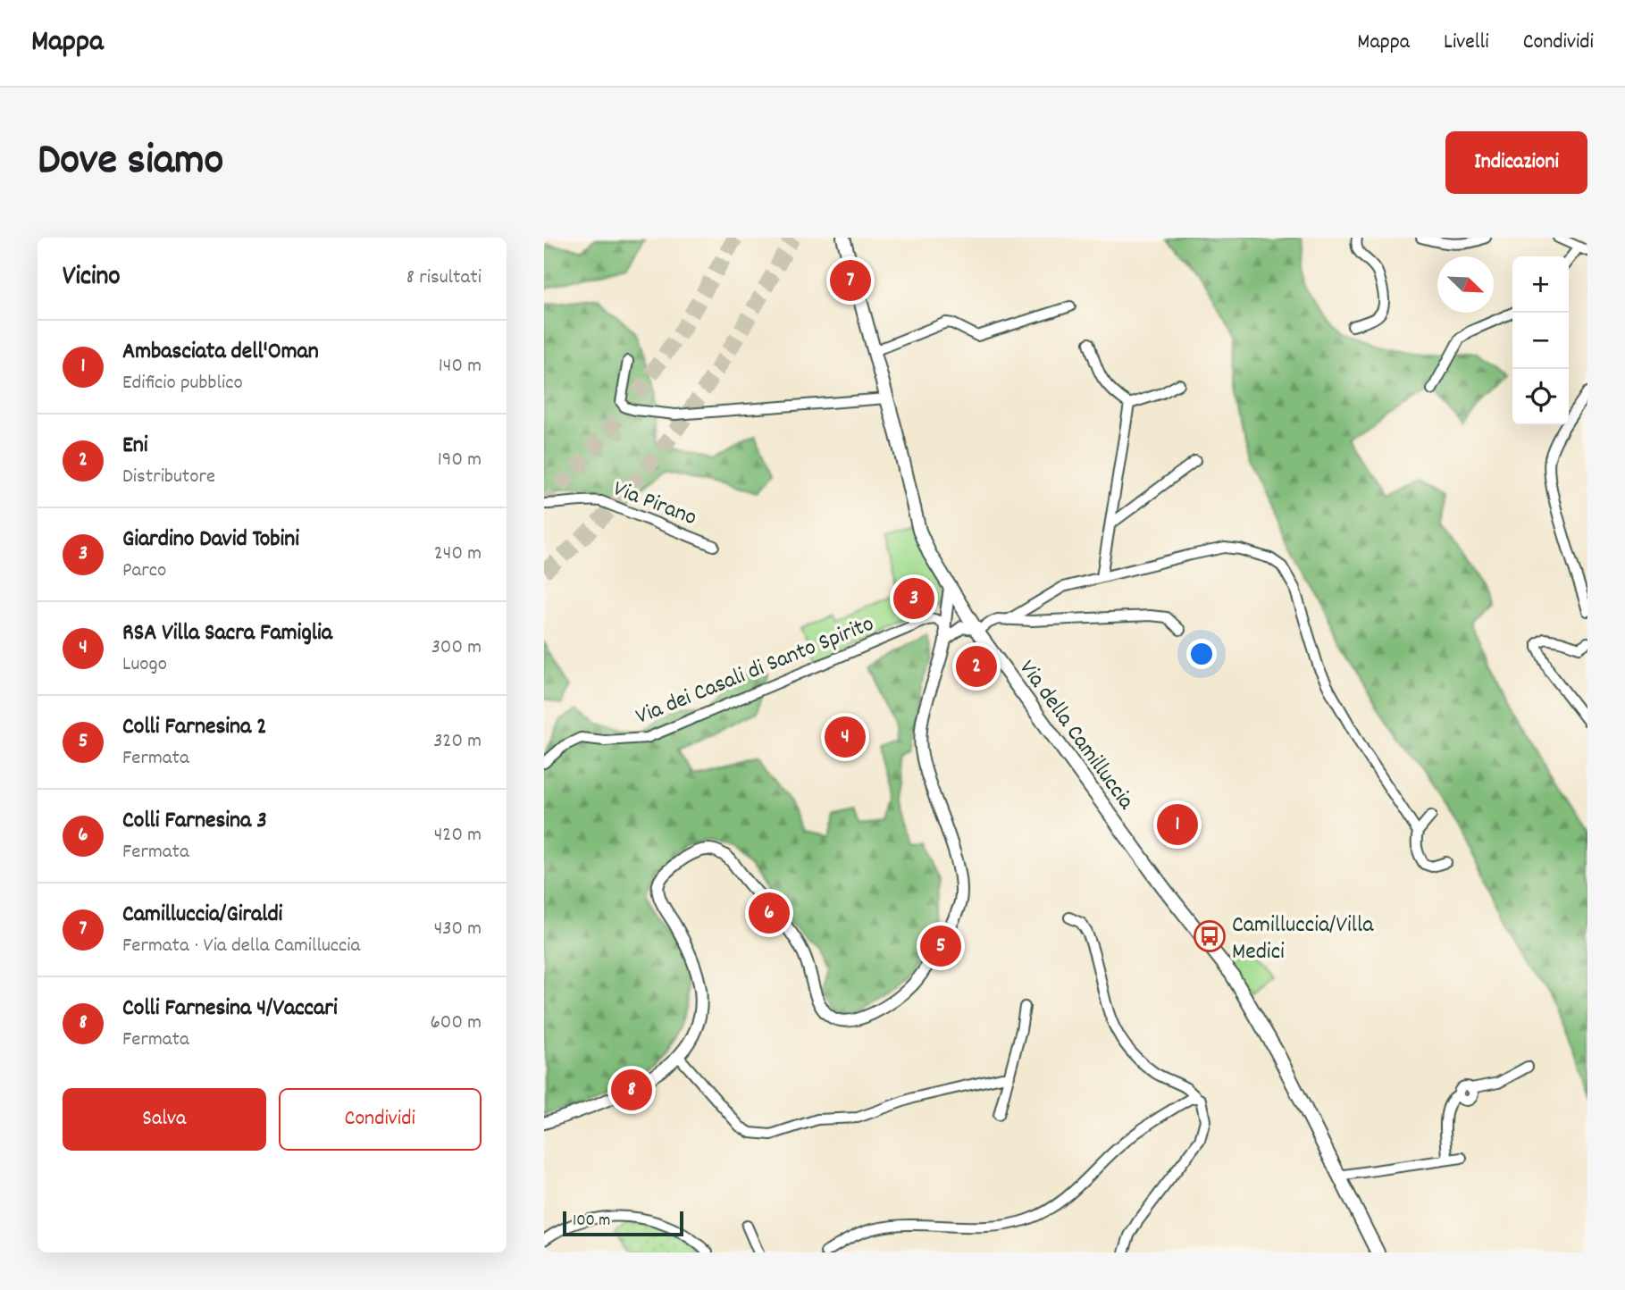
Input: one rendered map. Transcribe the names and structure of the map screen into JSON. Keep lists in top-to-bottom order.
{
  "streets": {
    "main road": ["Via della Camilluccia"],
    "street": ["Via Pirano", "Via dei Casali di Santo Spirito"]
  },
  "places": {
    "bus stop": ["Camilluccia/Villa Medici"]
  },
  "scale_bar": "100 m",
  "north": "bottom right",
  "page": {
    "header": "Mappa",
    "nav": ["Mappa", "Livelli", "Condividi"],
    "title": "Dove siamo",
    "buttons": [
      "Indicazioni",
      ["Salva", "Condividi"]
    ],
    "heading": ["Vicino", "8 risultati"],
    "map_buttons": ["+", "−"],
    "pins": [
      "7",
      "3",
      "2",
      "4",
      "1",
      "6",
      "5",
      "8"
    ],
    "list": [
      {
        "mark": "1",
        "name": "Ambasciata dell'Oman",
        "note": "Edificio pubblico",
        "value": "140 m"
      },
      {
        "mark": "2",
        "name": "Eni",
        "note": "Distributore",
        "value": "190 m"
      },
      {
        "mark": "3",
        "name": "Giardino David Tobini",
        "note": "Parco",
        "value": "240 m"
      },
      {
        "mark": "4",
        "name": "RSA Villa Sacra Famiglia",
        "note": "Luogo",
        "value": "300 m"
      },
      {
        "mark": "5",
        "name": "Colli Farnesina 2",
        "note": "Fermata",
        "value": "320 m"
      },
      {
        "mark": "6",
        "name": "Colli Farnesina 3",
        "note": "Fermata",
        "value": "420 m"
      },
      {
        "mark": "7",
        "name": "Camilluccia/Giraldi",
        "note": "Fermata · Via della Camilluccia",
        "value": "430 m"
      },
      {
        "mark": "8",
        "name": "Colli Farnesina 4/Vaccari",
        "note": "Fermata",
        "value": "600 m"
      }
    ],
    "scale": "100 m"
  }
}
